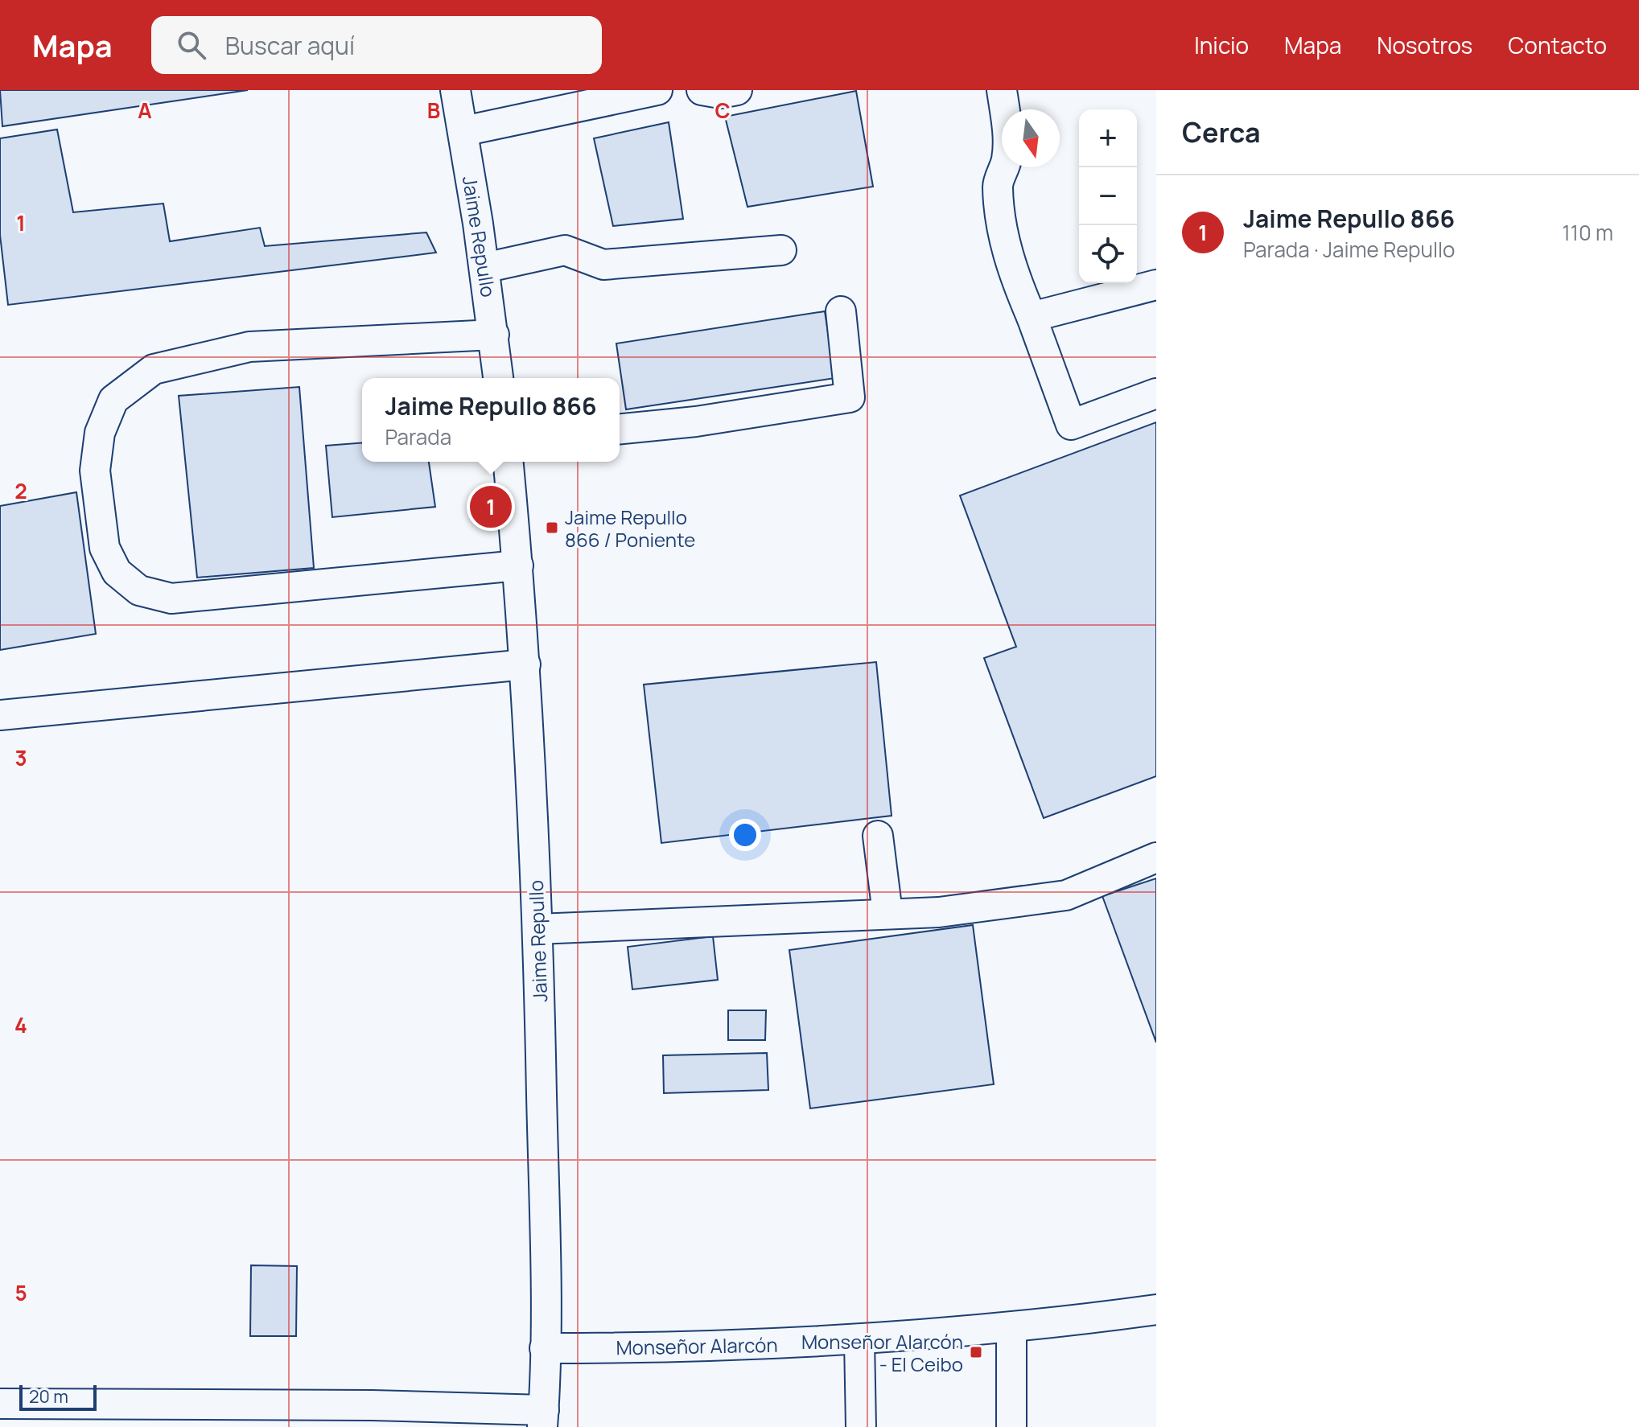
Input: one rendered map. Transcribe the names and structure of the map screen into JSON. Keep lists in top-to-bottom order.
{
  "streets": {
    "street": ["Jaime Repullo", "Monseñor Alarcón"]
  },
  "crossings": [
    ["Jaime Repullo", "Monseñor Alarcón"]
  ],
  "places": {
    "transit": ["Jaime Repullo 866 / Poniente", "Monseñor Alarcón - El Ceibo"]
  },
  "scale_bar": "20 m",
  "north": "bottom",
  "page": {
    "header": "Mapa",
    "search": "Buscar aquí",
    "nav": [
      "Inicio",
      "Mapa",
      "Nosotros",
      "Contacto"
    ],
    "heading": "Cerca",
    "map_buttons": ["+", "−"],
    "list": [
      {
        "mark": "1",
        "name": "Jaime Repullo 866",
        "note": "Parada · Jaime Repullo",
        "value": "110 m"
      }
    ],
    "popup": ["Jaime Repullo 866", "Parada"],
    "pins": "1",
    "scale": "20 m"
  },
  "grid": {
    "columns": ["A", "B", "C"],
    "rows": [
      "1",
      "2",
      "3",
      "4",
      "5"
    ]
  }
}
